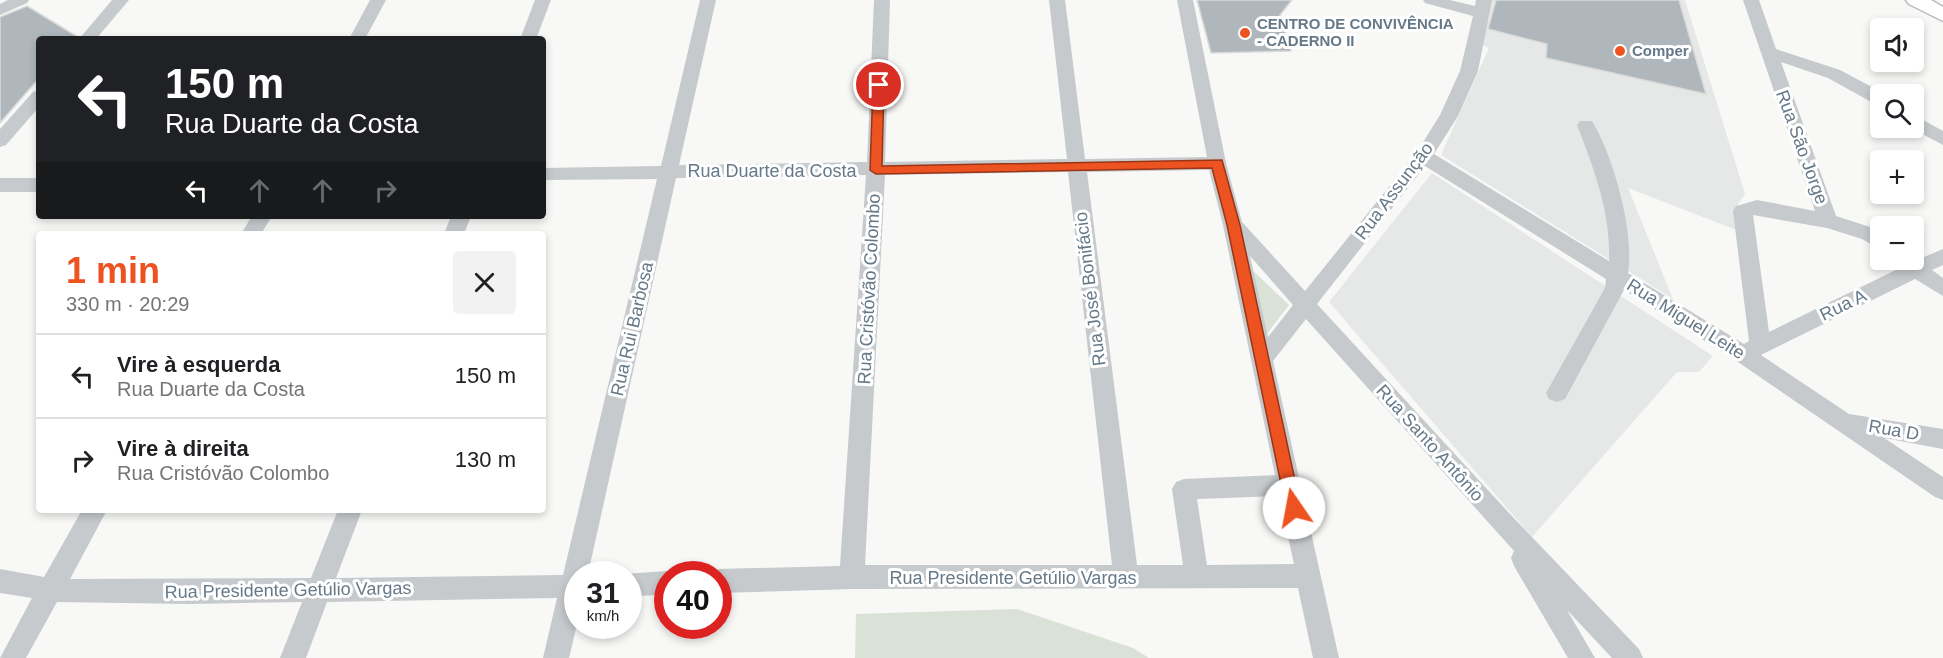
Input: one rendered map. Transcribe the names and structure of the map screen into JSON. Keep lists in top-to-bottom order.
{
  "streets": {
    "street": [
      "Rua São Jorge",
      "Rua Duarte da Costa",
      "Rua Assunção",
      "Rua Cristóvão Colombo",
      "Rua José Bonifácio",
      "Rua A",
      "Rua Miguel Leite",
      "Rua Rui Barbosa",
      "Rua D",
      "Rua Santo Antônio",
      "Rua Presidente Getúlio Vargas"
    ]
  },
  "crossings": [
    ["Rua São Jorge", "Rua A"],
    ["Rua São Jorge", "Rua Miguel Leite"],
    ["Rua Duarte da Costa", "Rua Cristóvão Colombo"],
    ["Rua Duarte da Costa", "Rua José Bonifácio"],
    ["Rua Duarte da Costa", "Rua Rui Barbosa"],
    ["Rua Assunção", "Rua Miguel Leite"],
    ["Rua Assunção", "Rua Santo Antônio"],
    ["Rua Cristóvão Colombo", "Rua Presidente Getúlio Vargas"],
    ["Rua José Bonifácio", "Rua Presidente Getúlio Vargas"],
    ["Rua A", "Rua Miguel Leite"],
    ["Rua Miguel Leite", "Rua D"]
  ],
  "places": ["CENTRO DE CONVIVÊNCIA - CADERNO II", "Comper"],
  "page": {
    "map_buttons": ["+", "−"],
    "turn": ["150 m", "Rua Duarte da Costa"],
    "heading": ["1 min", "330 m · 20:29"],
    "list": [
      {
        "name": "Vire à esquerda",
        "note": "Rua Duarte da Costa",
        "value": "150 m"
      },
      {
        "name": "Vire à direita",
        "note": "Rua Cristóvão Colombo",
        "value": "130 m"
      }
    ],
    "speed": "31 km/h",
    "limit": "40"
  }
}
